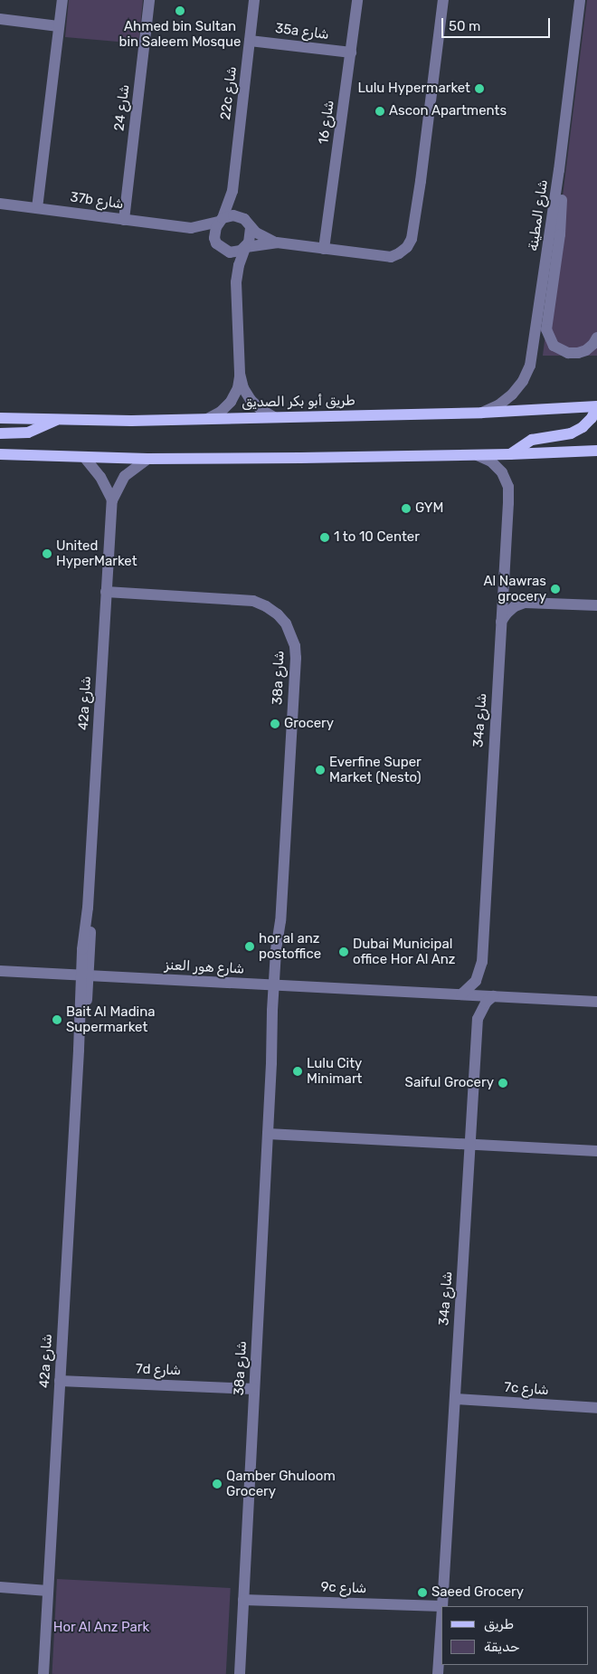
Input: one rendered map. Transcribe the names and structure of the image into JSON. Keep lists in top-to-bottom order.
{
  "streets": {
    "main road": ["طريق أبو بكر الصديق"],
    "street": [
      "35a شارع",
      "22c شارع",
      "شارع 24",
      "شارع 16",
      "37b شارع",
      "شارع المطينة",
      "38a شارع",
      "42a شارع",
      "34a شارع",
      "شارع هور العنز",
      "7d شارع",
      "7c شارع",
      "9c شارع"
    ]
  },
  "crossings": [
    ["35a شارع", "22c شارع"],
    ["35a شارع", "شارع 16"],
    ["22c شارع", "37b شارع"],
    ["شارع 24", "37b شارع"],
    ["شارع المطينة", "طريق أبو بكر الصديق"],
    ["38a شارع", "42a شارع"],
    ["38a شارع", "شارع هور العنز"],
    ["38a شارع", "7d شارع"],
    ["38a شارع", "9c شارع"],
    ["42a شارع", "شارع هور العنز"],
    ["42a شارع", "7d شارع"],
    ["34a شارع", "شارع هور العنز"],
    ["34a شارع", "7c شارع"]
  ],
  "parks": ["Hor Al Anz Park"],
  "places": [
    "Ahmed bin Sultan bin Saleem Mosque",
    "Lulu Hypermarket",
    "Ascon Apartments",
    "GYM",
    "1 to 10 Center",
    "United HyperMarket",
    "Al Nawras grocery",
    "Grocery",
    "Everfine Super Market (Nesto)",
    "hor al anz postoffice",
    "Dubai Municipal office Hor Al Anz",
    "Bait Al Madina Supermarket",
    "Lulu City Minimart",
    "Saiful Grocery",
    "Qamber Ghuloom Grocery",
    "Saeed Grocery"
  ],
  "legend": ["طريق", "حديقة"],
  "scale_bar": "50 m"
}
